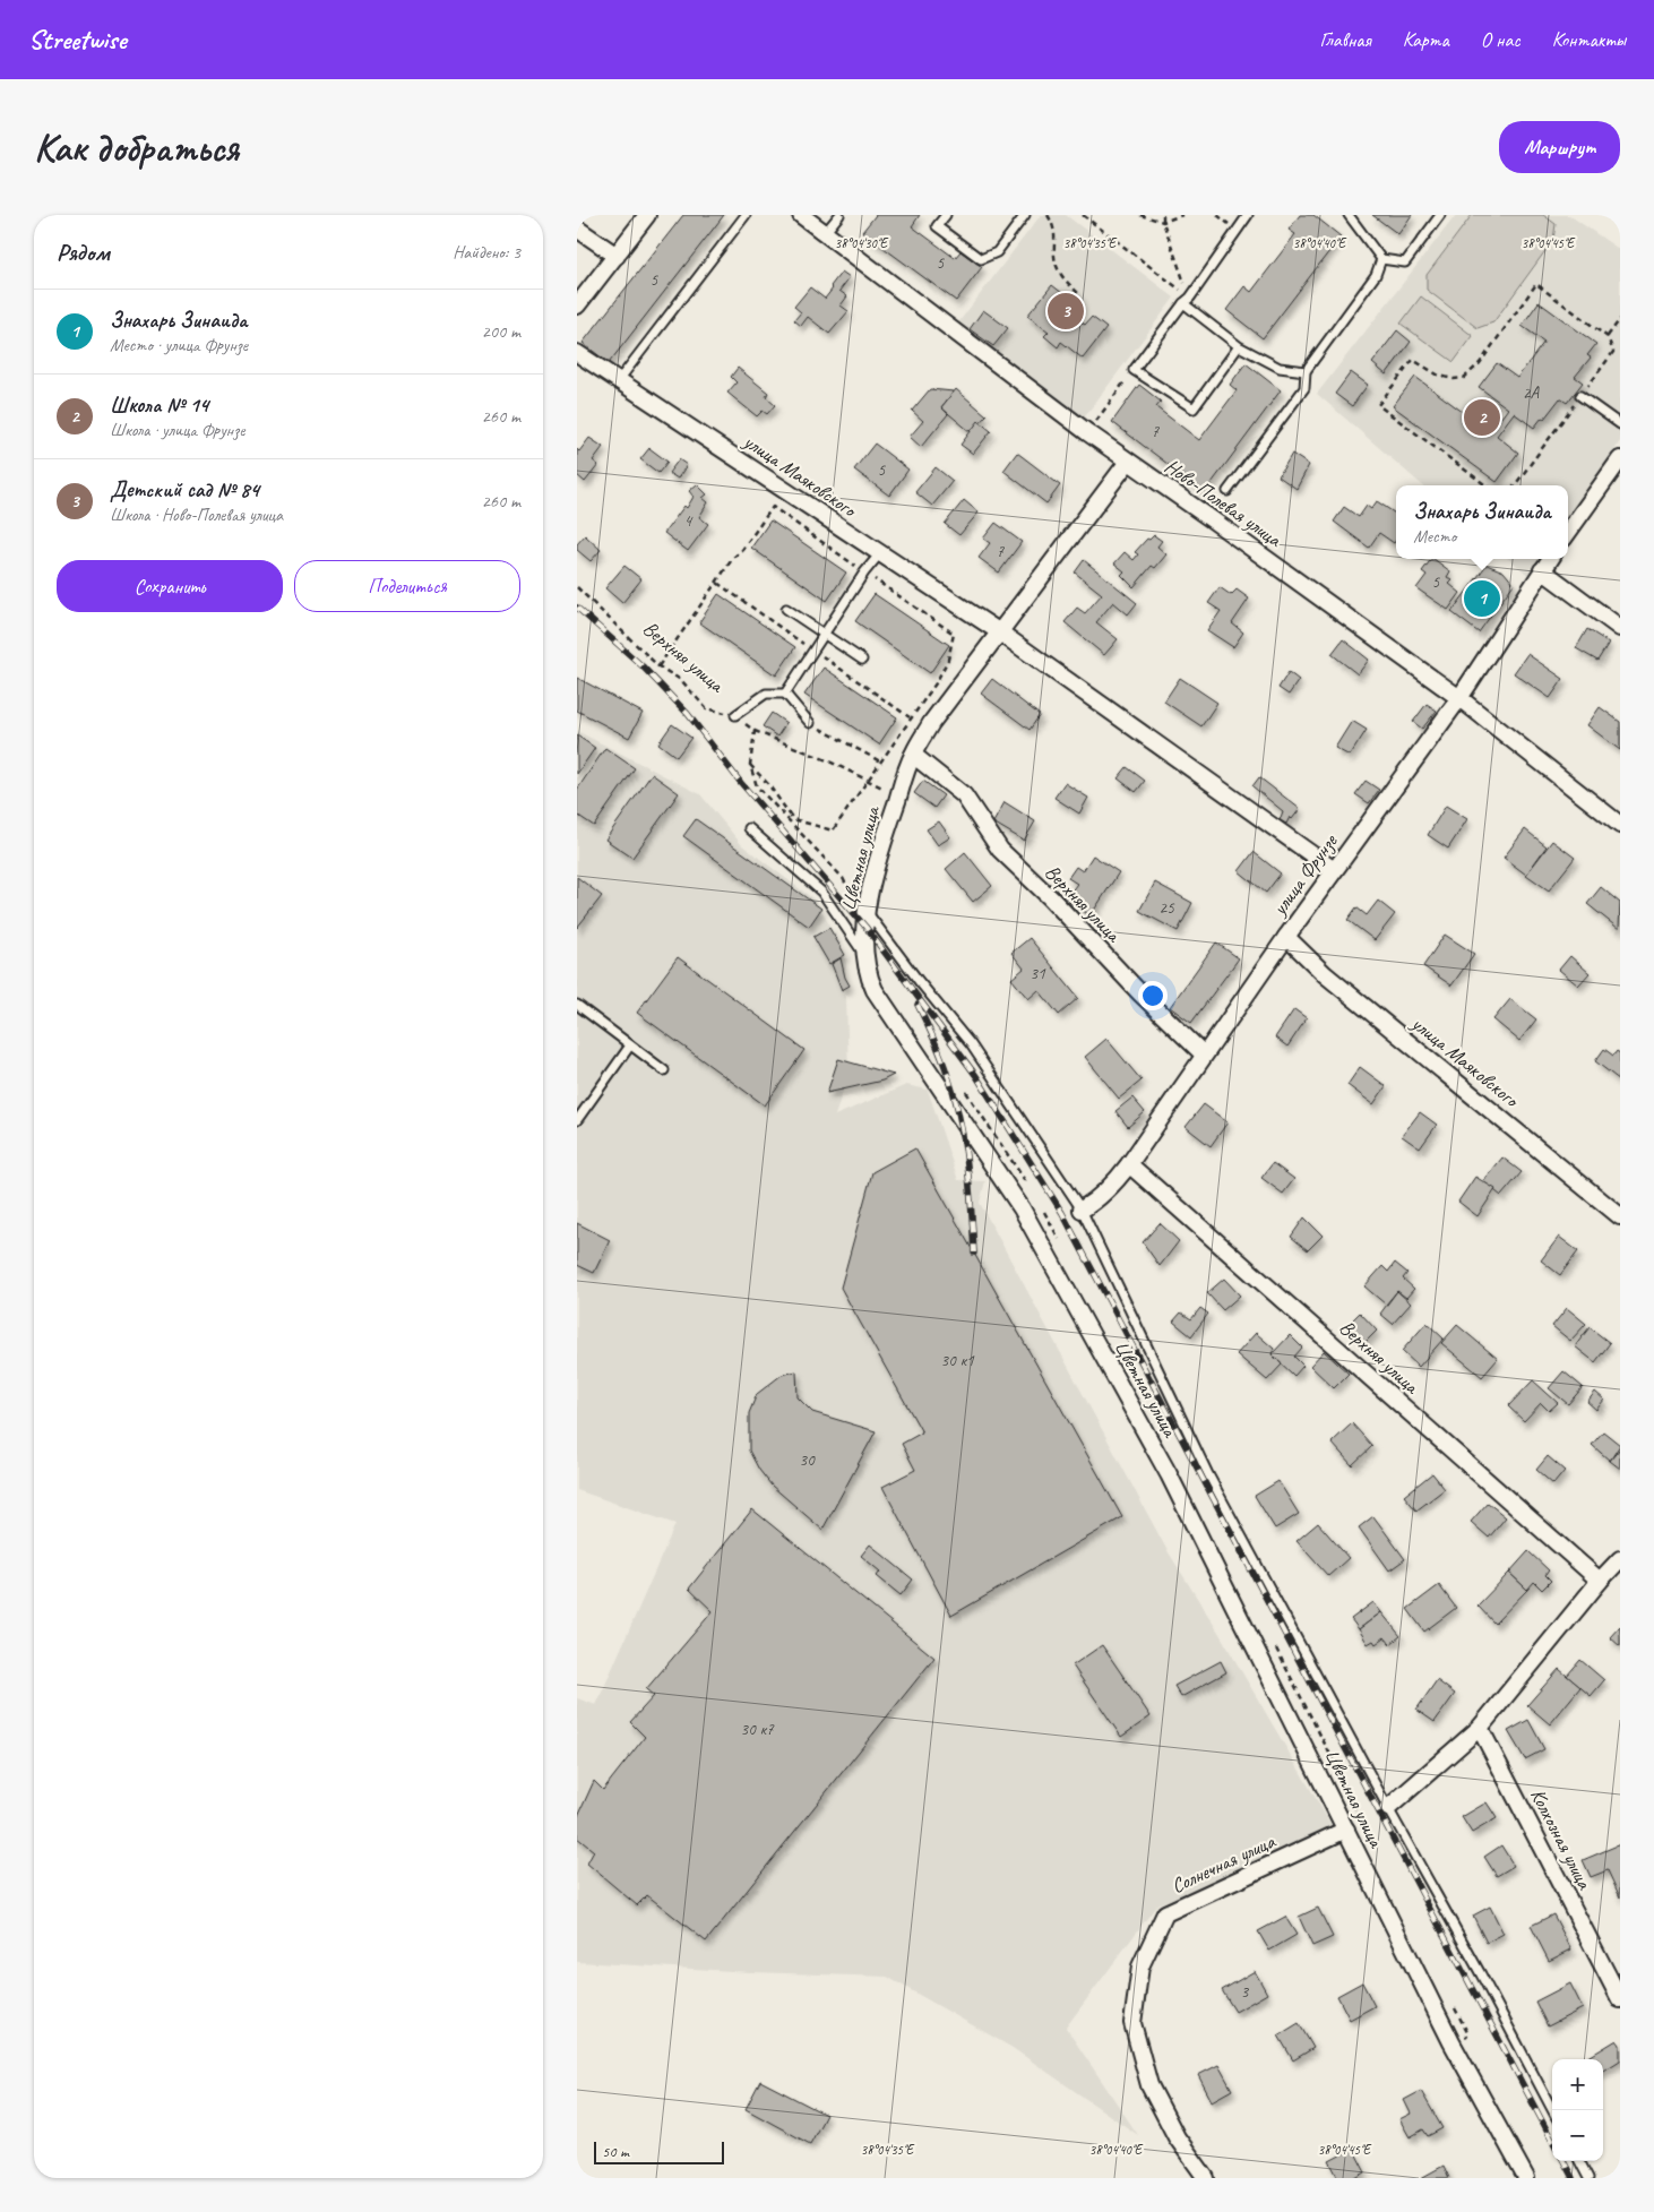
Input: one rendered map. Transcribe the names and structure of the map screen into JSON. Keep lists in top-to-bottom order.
{
  "streets": {
    "street": [
      "улица Маяковского",
      "Ново-Полевая улица",
      "Верхняя улица",
      "Цветная улица",
      "улица Фрунзе",
      "Колхозная улица",
      "Солнечная улица"
    ]
  },
  "crossings": [
    ["улица Маяковского", "Цветная улица"],
    ["улица Маяковского", "улица Фрунзе"],
    ["Ново-Полевая улица", "улица Фрунзе"],
    ["Верхняя улица", "Цветная улица"],
    ["Верхняя улица", "улица Фрунзе"],
    ["Цветная улица", "Солнечная улица"]
  ],
  "house_numbers": [
    "5",
    "5",
    "2А",
    "7",
    "5",
    "4",
    "7",
    "5",
    "25",
    "31",
    "30 к1",
    "30",
    "30 к7",
    "3"
  ],
  "scale_bar": "50 m",
  "page": {
    "header": "Streetwise",
    "nav": [
      "Главная",
      "Карта",
      "О нас",
      "Контакты"
    ],
    "buttons": [
      "Маршрут",
      ["Сохранить", "Поделиться"]
    ],
    "title": "Как добраться",
    "heading": ["Рядом", "Найдено: 3"],
    "list": [
      {
        "mark": "1",
        "name": "Знахарь Зинаида",
        "note": "Место · улица Фрунзе",
        "value": "200 m"
      },
      {
        "mark": "2",
        "name": "Школа № 14",
        "note": "Школа · улица Фрунзе",
        "value": "260 m"
      },
      {
        "mark": "3",
        "name": "Детский сад № 84",
        "note": "Школа · Ново-Полевая улица",
        "value": "260 m"
      }
    ],
    "pins": ["3", "2", "1"],
    "popup": ["Знахарь Зинаида", "Место"],
    "map_buttons": ["+", "−"],
    "scale": "50 m"
  },
  "coordinates": [
    "38°04'30\"E",
    "38°04'35\"E",
    "38°04'40\"E",
    "38°04'45\"E"
  ]
}
